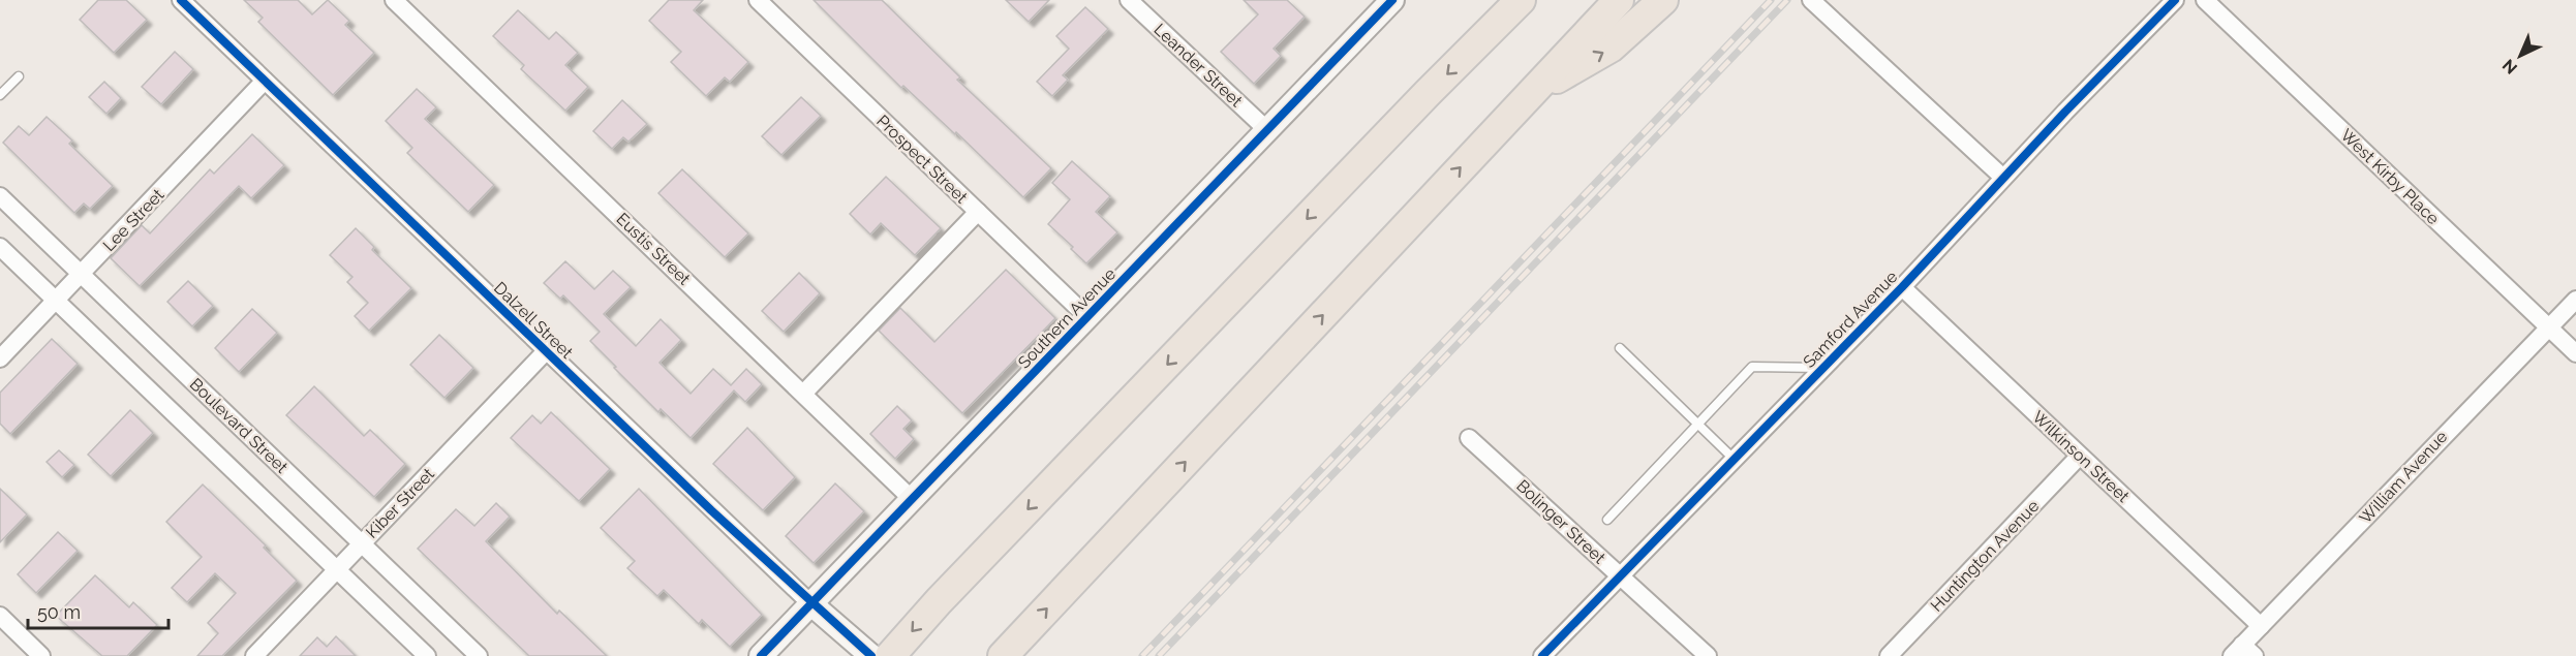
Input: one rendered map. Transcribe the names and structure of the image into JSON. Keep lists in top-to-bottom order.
{
  "streets": {
    "street": [
      "Leander Street",
      "Prospect Street",
      "West Kirby Place",
      "Lee Street",
      "Eustis Street",
      "Southern Avenue",
      "Samford Avenue",
      "Dalzell Street",
      "Boulevard Street",
      "Wilkinson Street",
      "William Avenue",
      "Kiber Street",
      "Bolinger Street",
      "Huntington Avenue"
    ]
  },
  "crossings": [
    ["Leander Street", "Southern Avenue"],
    ["Prospect Street", "Southern Avenue"],
    ["West Kirby Place", "William Avenue"],
    ["Lee Street", "Dalzell Street"],
    ["Lee Street", "Boulevard Street"],
    ["Eustis Street", "Southern Avenue"],
    ["Southern Avenue", "Dalzell Street"],
    ["Samford Avenue", "Wilkinson Street"],
    ["Samford Avenue", "Bolinger Street"],
    ["Dalzell Street", "Kiber Street"],
    ["Boulevard Street", "Kiber Street"],
    ["Wilkinson Street", "William Avenue"],
    ["Wilkinson Street", "Huntington Avenue"]
  ],
  "scale_bar": "50 m",
  "north": "bottom left"
}
